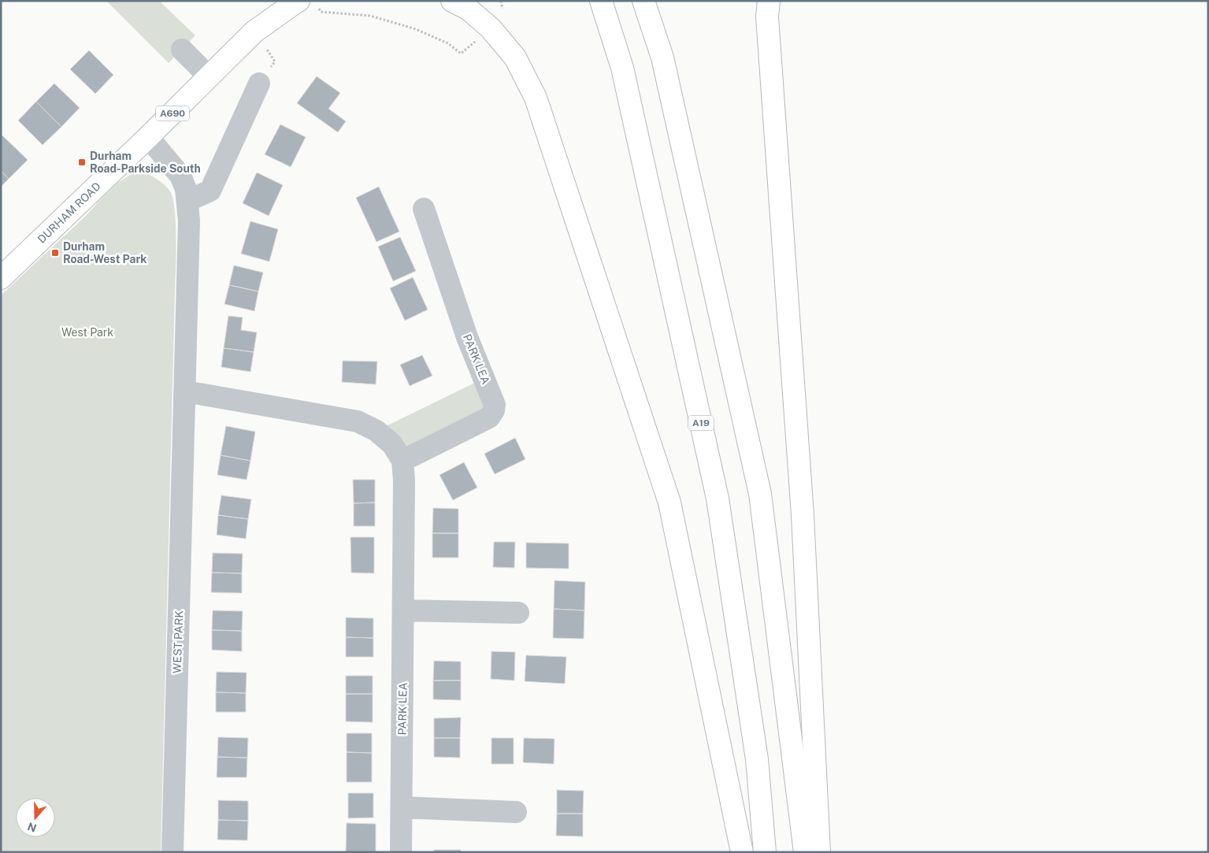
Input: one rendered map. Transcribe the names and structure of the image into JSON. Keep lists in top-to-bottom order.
{
  "streets": {
    "highway": ["A690", "DURHAM ROAD", "A19"],
    "street": ["PARK LEA", "WEST PARK"]
  },
  "crossings": [
    ["A690", "DURHAM ROAD"],
    ["DURHAM ROAD", "WEST PARK"],
    ["PARK LEA", "WEST PARK"]
  ],
  "parks": ["West Park"],
  "places": {
    "transit": ["Durham Road-Parkside South", "Durham Road-West Park"]
  },
  "north": "bottom"
}
